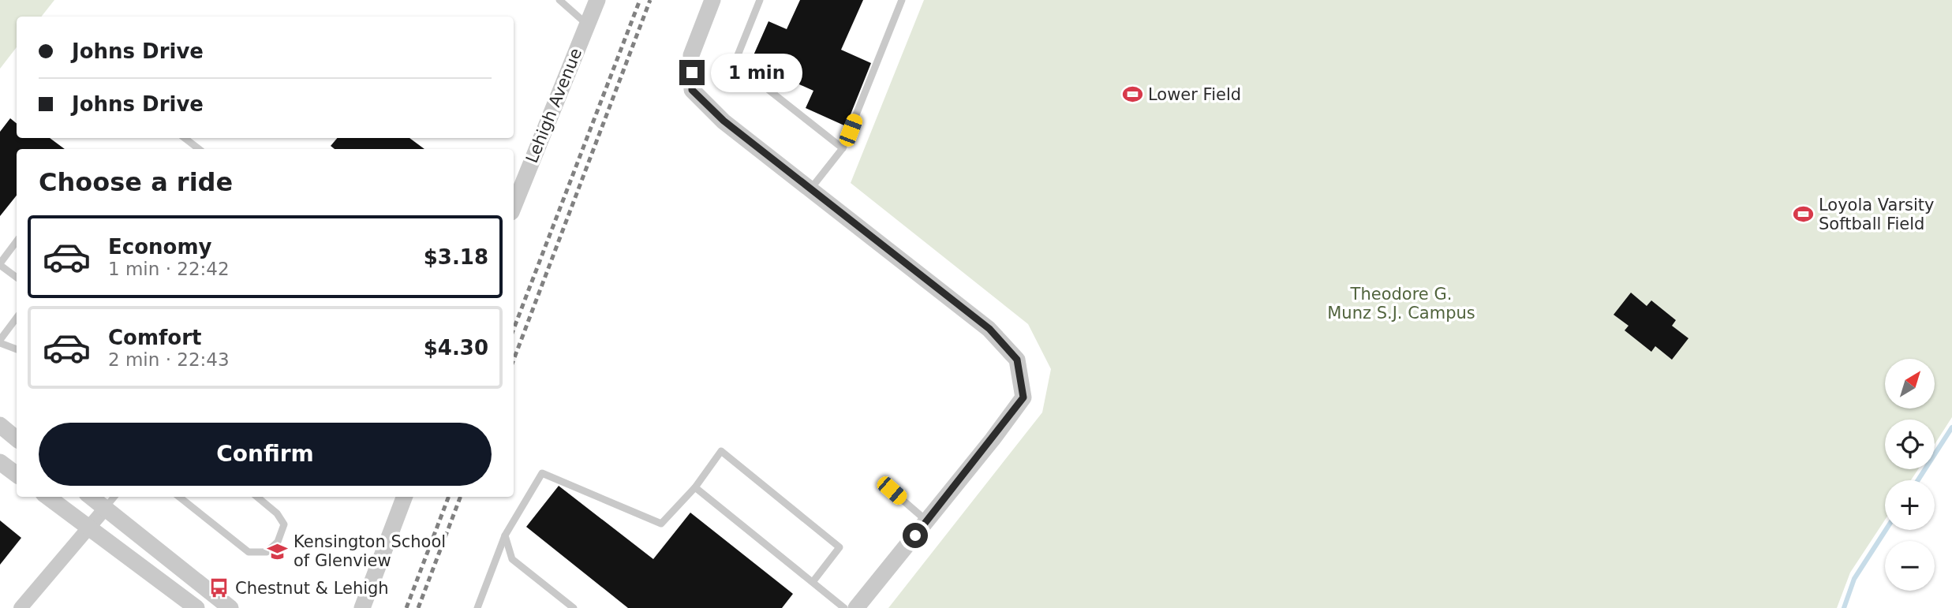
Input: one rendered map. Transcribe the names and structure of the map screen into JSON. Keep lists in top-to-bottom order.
{
  "streets": {
    "street": ["Lehigh Avenue"]
  },
  "parks": ["Theodore G. Munz S.J. Campus"],
  "places": {
    "sports": ["Lower Field", "Loyola Varsity Softball Field"],
    "school or university": ["Kensington School of Glenview"],
    "bus stop": ["Chestnut & Lehigh"]
  },
  "north": "top right",
  "page": {
    "banner": ["Johns Drive", "Johns Drive"],
    "bubble": "1 min",
    "heading": "Choose a ride",
    "list": [
      {
        "name": "Economy",
        "note": "1 min · 22:42",
        "value": "$3.18"
      },
      {
        "name": "Comfort",
        "note": "2 min · 22:43",
        "value": "$4.30"
      }
    ],
    "map_buttons": ["+", "−"],
    "buttons": "Confirm"
  }
}
